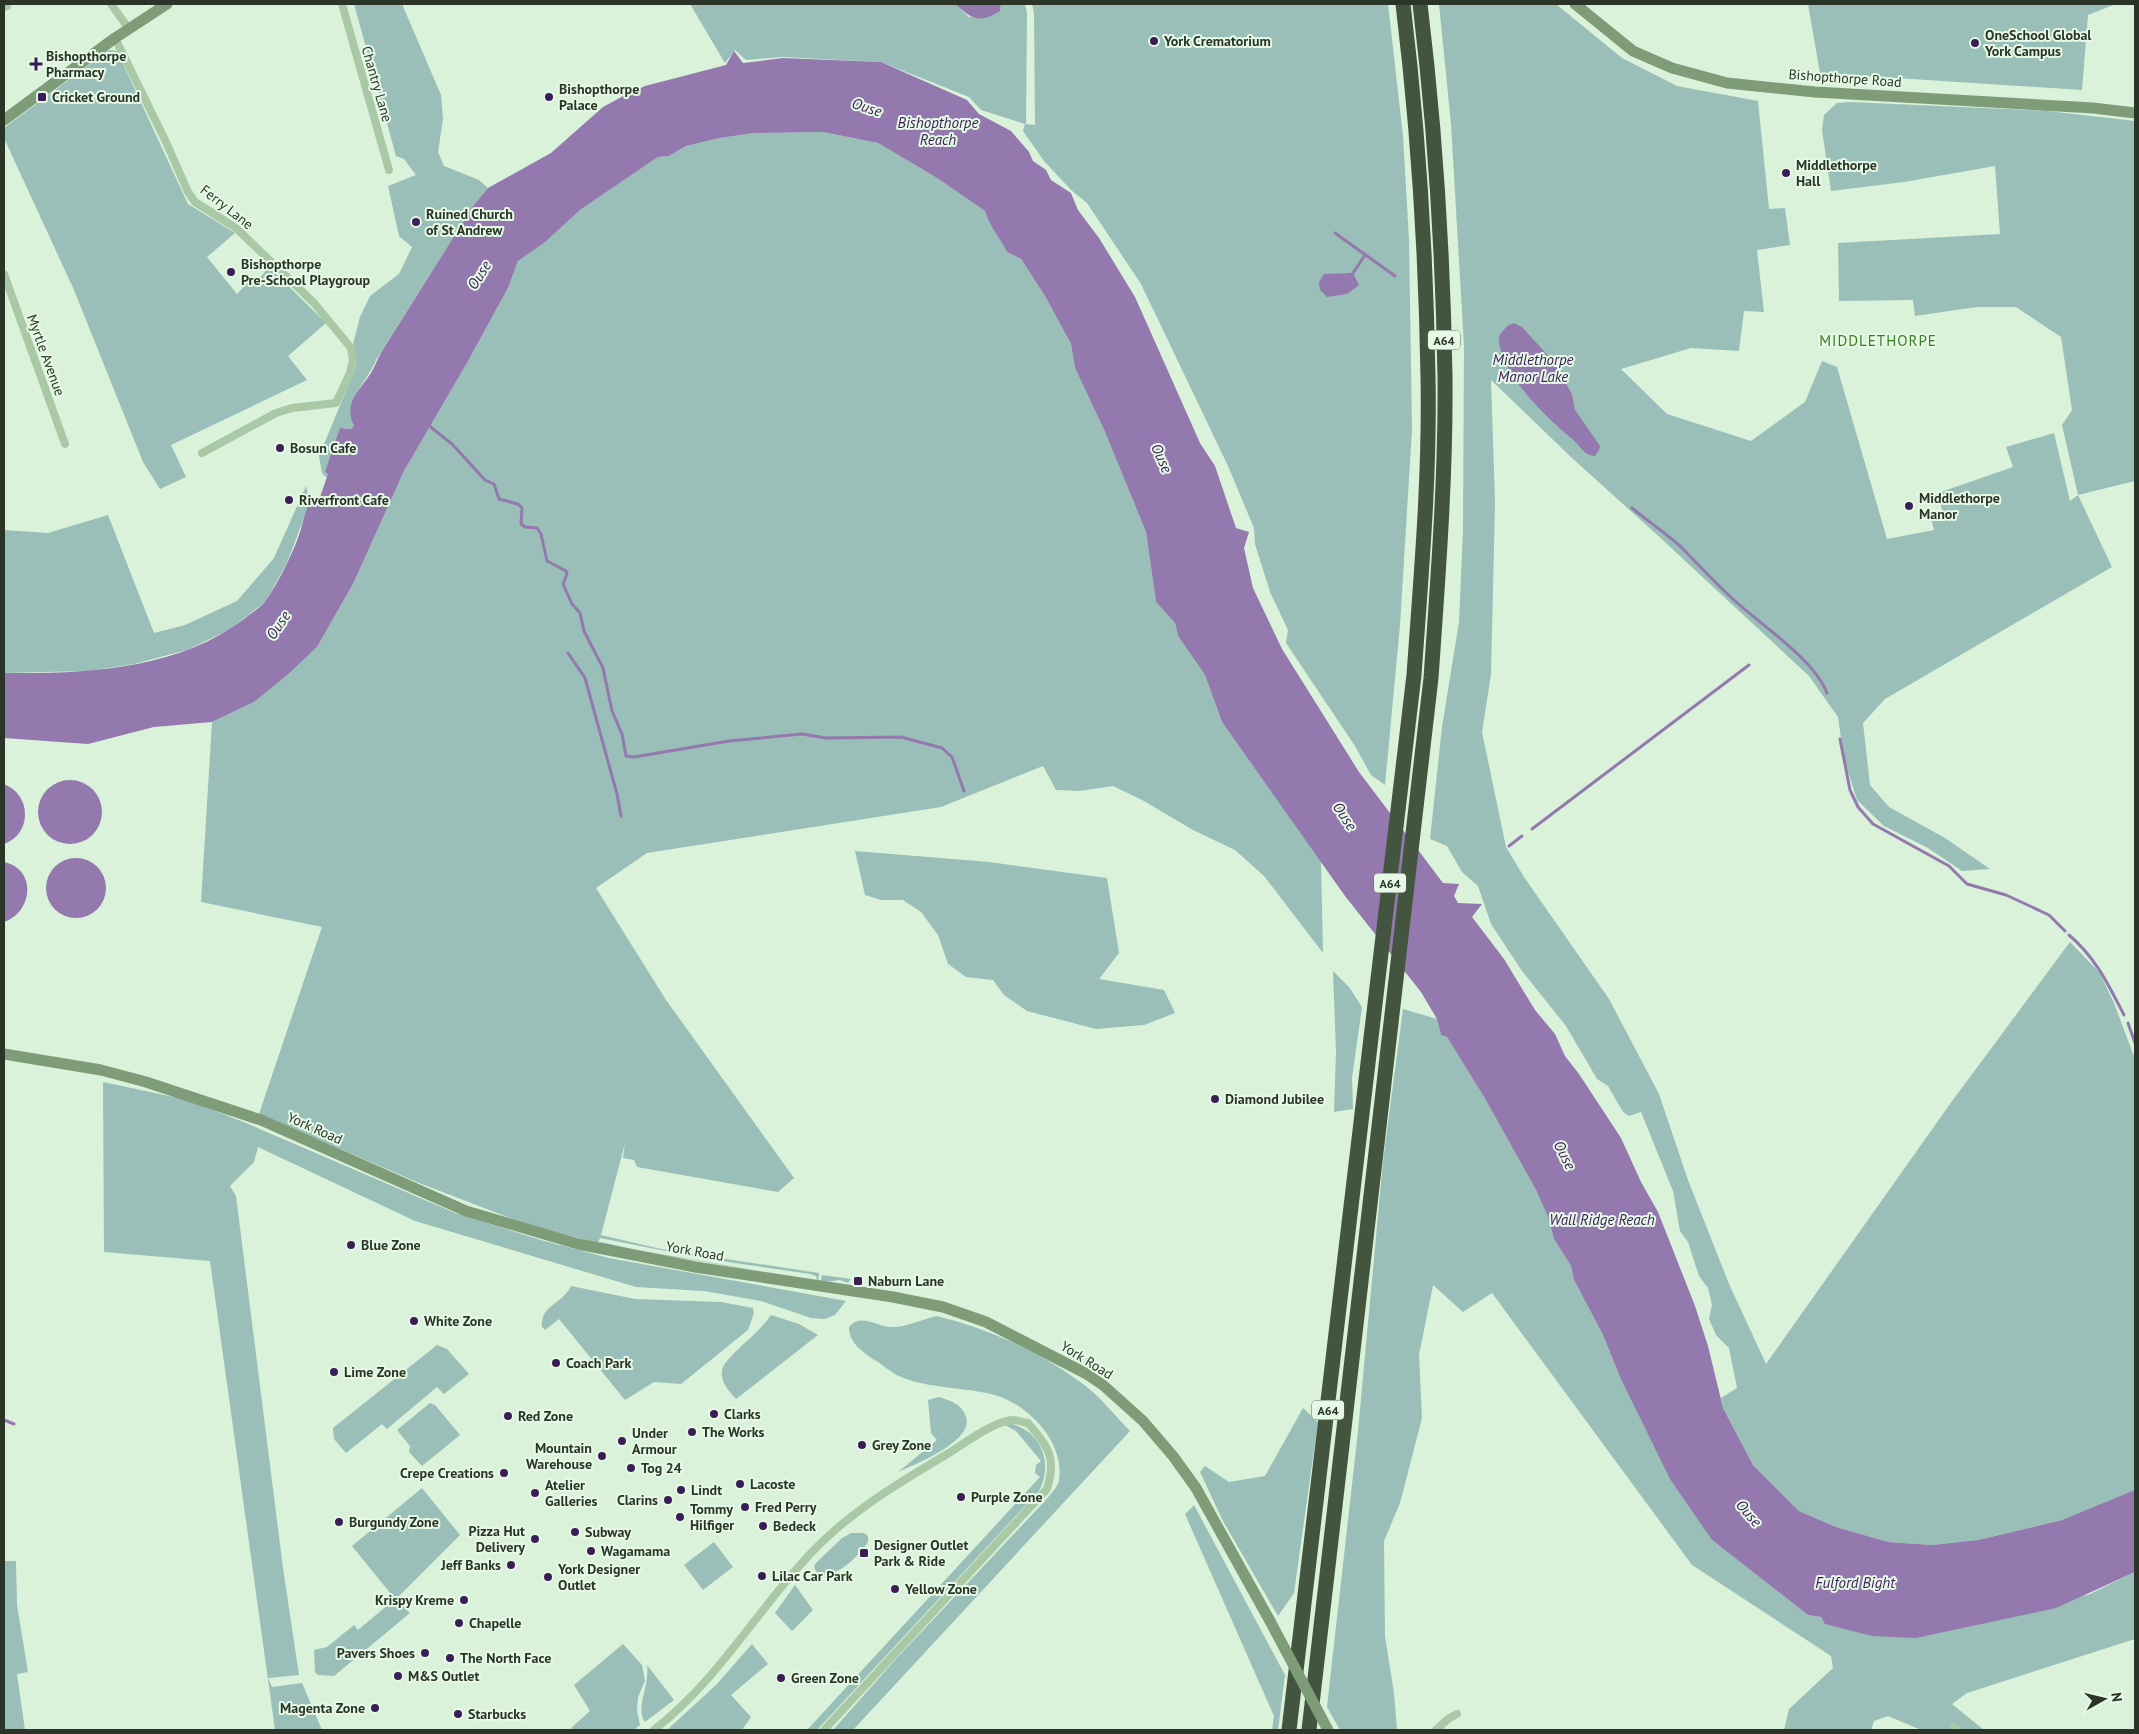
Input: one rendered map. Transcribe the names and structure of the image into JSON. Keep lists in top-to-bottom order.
{
  "streets": {
    "highway": ["A64"],
    "main road": ["Bishopthorpe Road", "York Road"],
    "street": ["Chantry Lane", "Ferry Lane", "Myrtle Avenue"]
  },
  "districts": ["MIDDLETHORPE"],
  "water": [
    "Ouse",
    "Bishopthorpe Reach",
    "Middlethorpe Manor Lake",
    "Wall Ridge Reach",
    "Fulford Bight"
  ],
  "places": {
    "other": [
      "York Crematorium",
      "OneSchool Global York Campus",
      "Bishopthorpe Palace",
      "Middlethorpe Hall",
      "Ruined Church of St Andrew",
      "Bishopthorpe Pre-School Playgroup",
      "Bosun Cafe",
      "Riverfront Cafe",
      "Middlethorpe Manor",
      "Diamond Jubilee",
      "Blue Zone",
      "White Zone",
      "Coach Park",
      "Lime Zone",
      "Clarks",
      "Red Zone",
      "The Works",
      "Under Armour",
      "Grey Zone",
      "Mountain Warehouse",
      "Tog 24",
      "Crepe Creations",
      "Lacoste",
      "Lindt",
      "Atelier Galleries",
      "Purple Zone",
      "Clarins",
      "Fred Perry",
      "Tommy Hilfiger",
      "Burgundy Zone",
      "Bedeck",
      "Subway",
      "Pizza Hut Delivery",
      "Wagamama",
      "Jeff Banks",
      "Lilac Car Park",
      "York Designer Outlet",
      "Yellow Zone",
      "Krispy Kreme",
      "Chapelle",
      "Pavers Shoes",
      "The North Face",
      "M&S Outlet",
      "Green Zone",
      "Magenta Zone",
      "Starbucks"
    ],
    "health": ["Bishopthorpe Pharmacy"],
    "transit": ["Cricket Ground", "Naburn Lane", "Designer Outlet Park & Ride"]
  },
  "north": "right"
}
